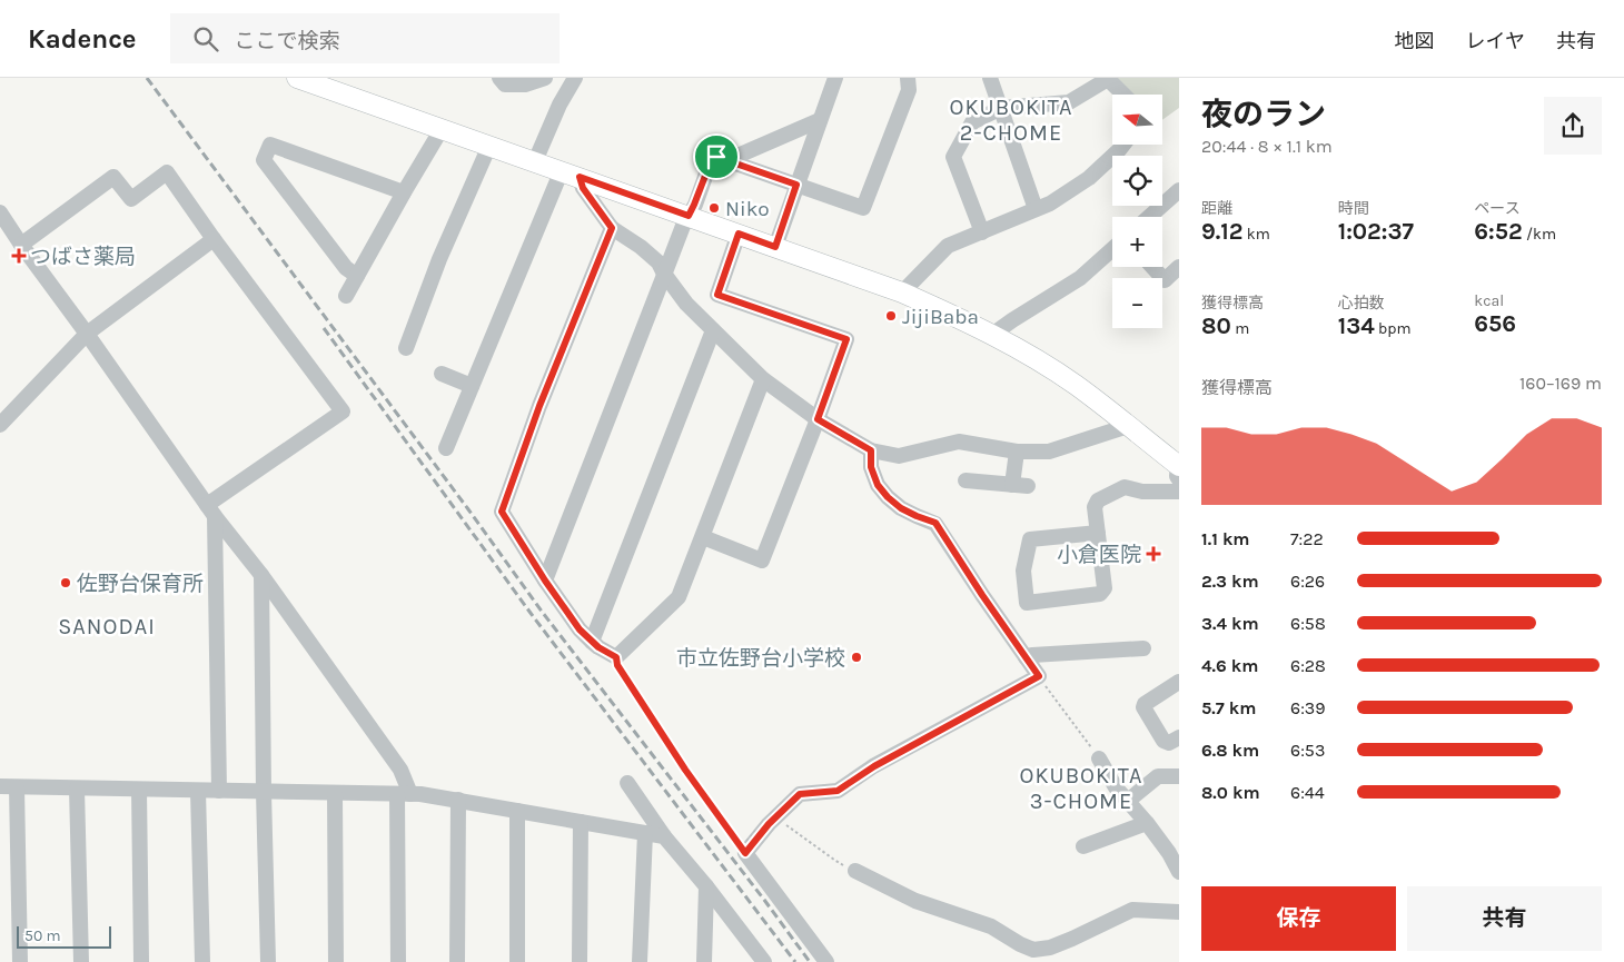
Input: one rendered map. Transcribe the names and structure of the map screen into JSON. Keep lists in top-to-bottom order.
{
  "districts": ["OKUBOKITA 2-CHOME", "SANODAI", "OKUBOKITA 3-CHOME"],
  "places": {
    "other": [
      "Niko",
      "JijiBaba",
      "佐野台保育所",
      "市立佐野台小学校"
    ],
    "health": ["つばさ薬局", "小倉医院"]
  },
  "scale_bar": "50 m",
  "north": "left",
  "page": {
    "header": "Kadence",
    "search": "ここで検索",
    "nav": ["地図", "レイヤ", "共有"],
    "heading": ["夜のラン", "20:44 · 8 × 1.1 km"],
    "map_buttons": ["+", "−"],
    "stats": [
      ["距離", "9.12 km"],
      ["時間", "1:02:37"],
      ["ペース", "6:52 /km"],
      ["獲得標高", "80 m"],
      ["心拍数", "134 bpm"],
      ["kcal", "656"]
    ],
    "chart": ["獲得標高", "160–169 m"],
    "list": [
      {
        "name": "1.1 km",
        "note": "7:22"
      },
      {
        "name": "2.3 km",
        "note": "6:26"
      },
      {
        "name": "3.4 km",
        "note": "6:58"
      },
      {
        "name": "4.6 km",
        "note": "6:28"
      },
      {
        "name": "5.7 km",
        "note": "6:39"
      },
      {
        "name": "6.8 km",
        "note": "6:53"
      },
      {
        "name": "8.0 km",
        "note": "6:44"
      }
    ],
    "buttons": ["保存", "共有"],
    "scale": "50 m"
  }
}
